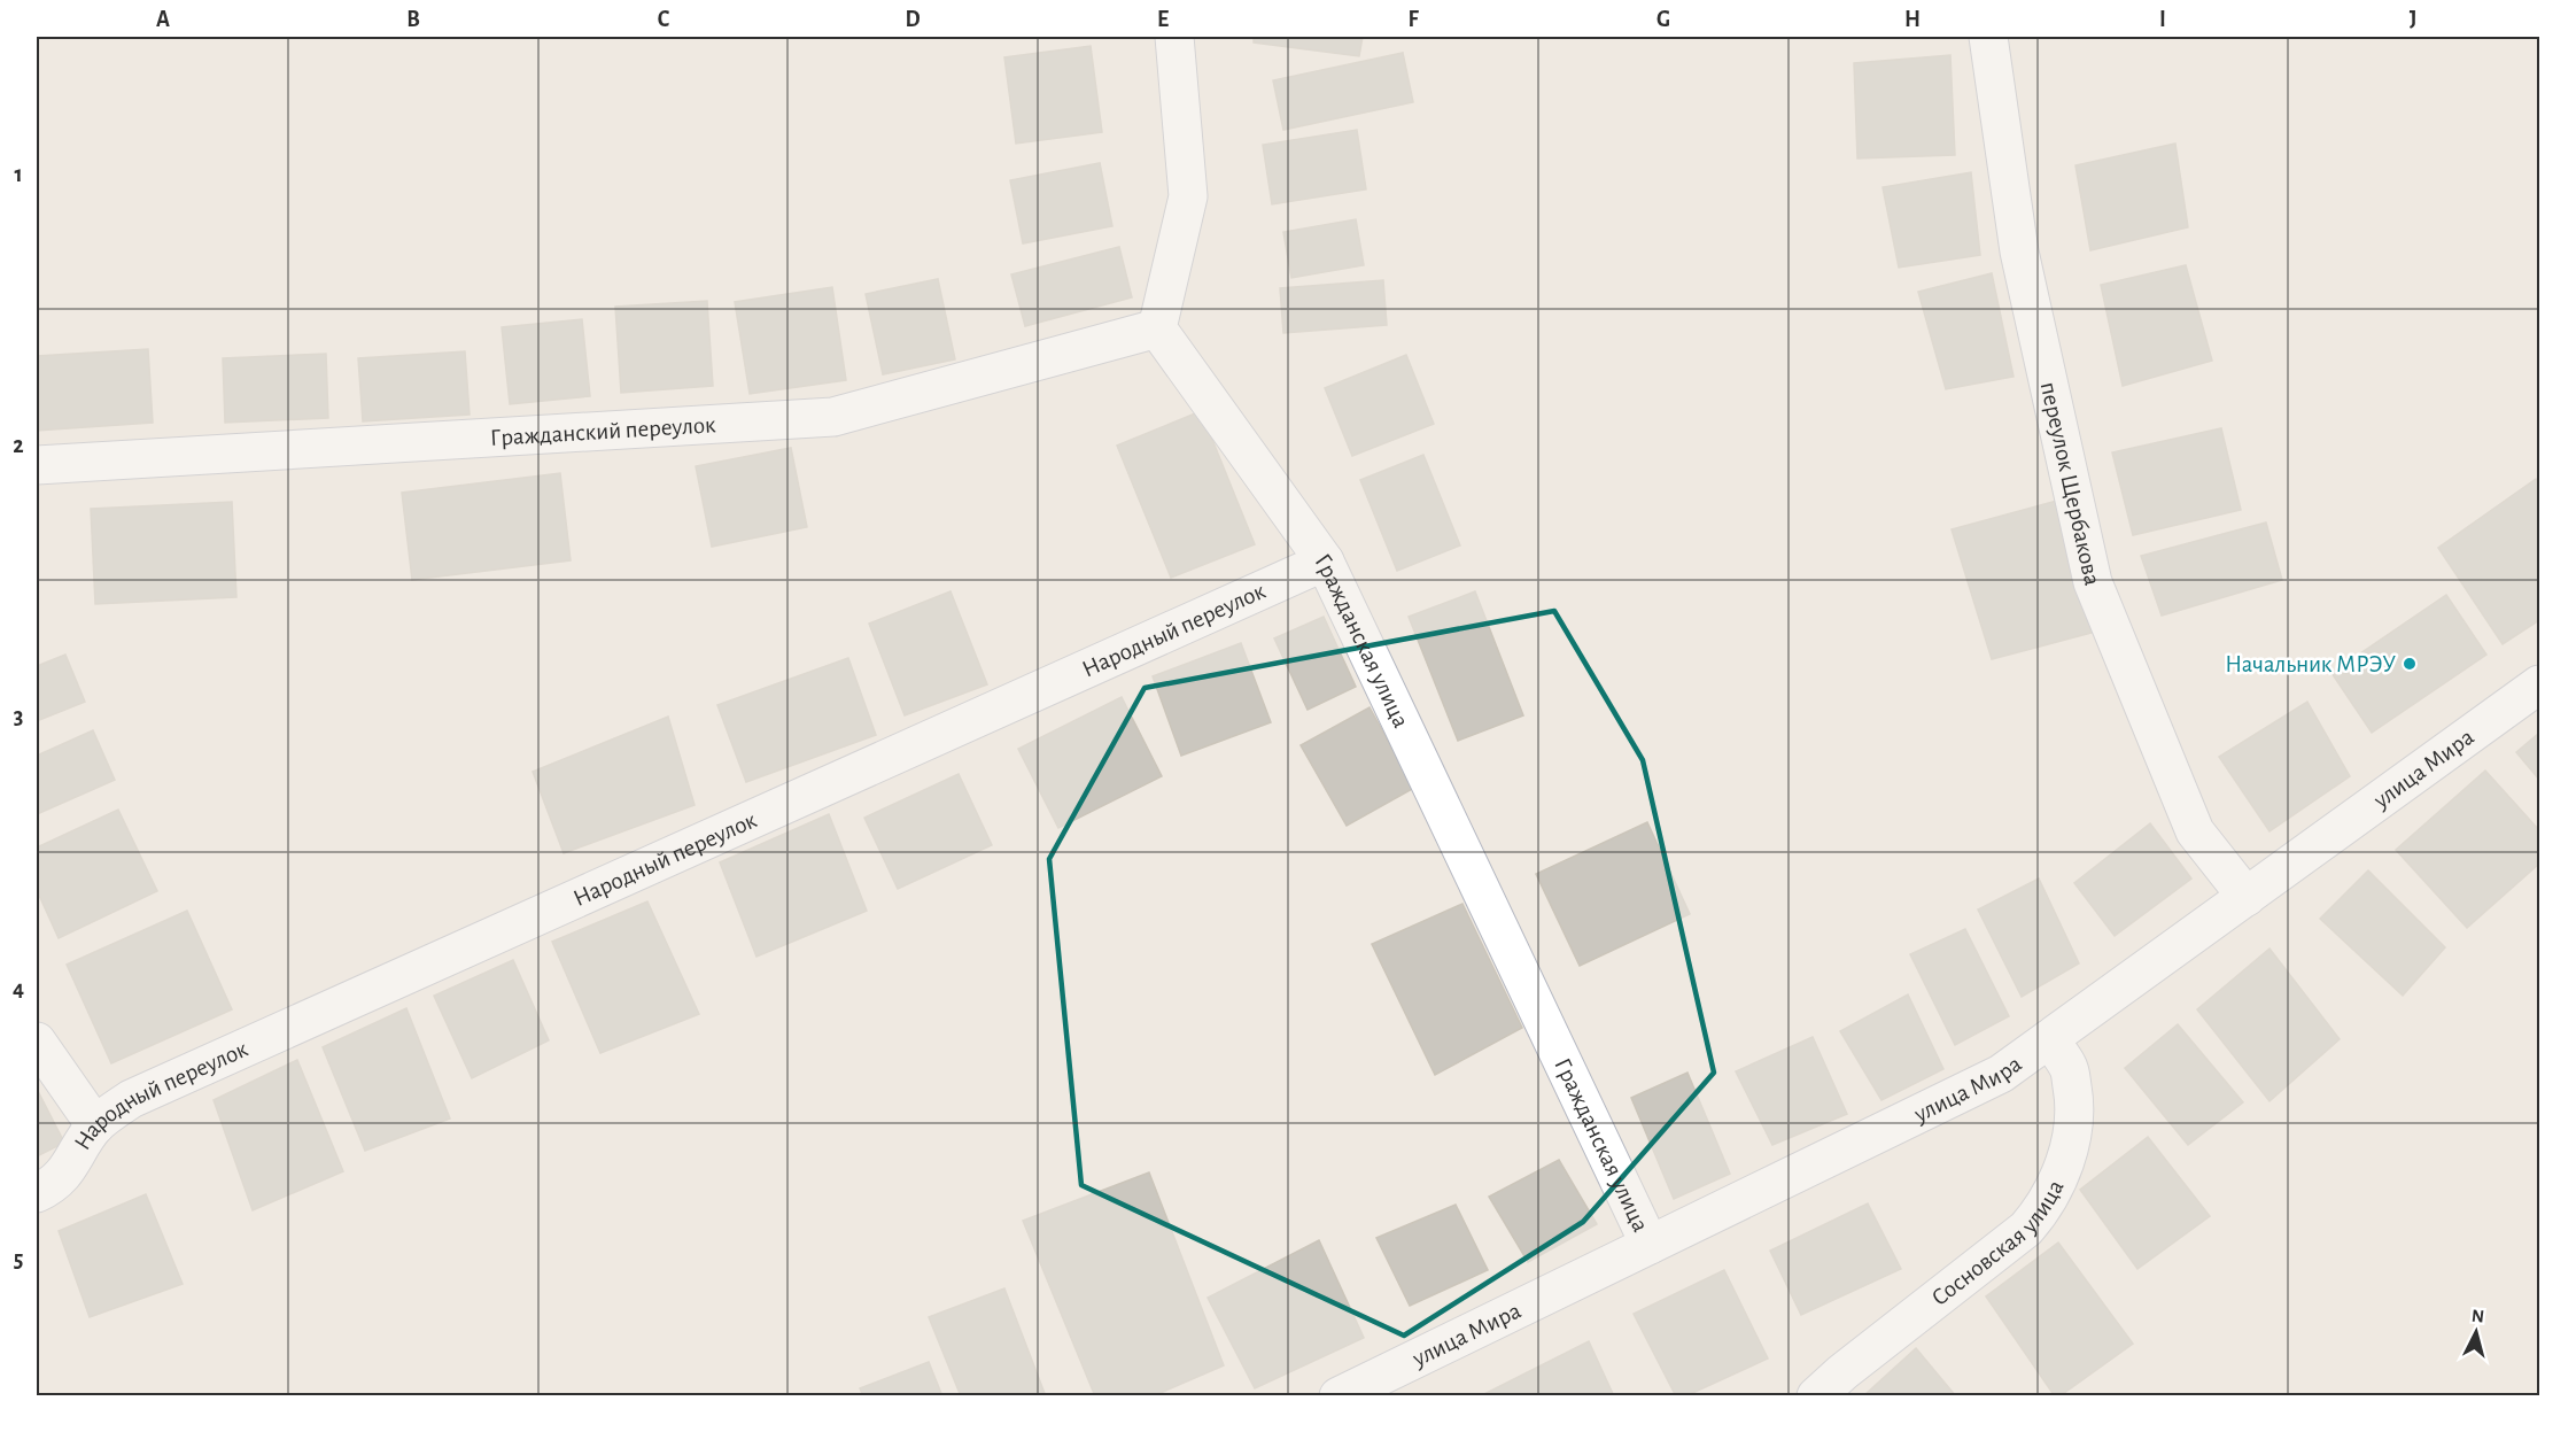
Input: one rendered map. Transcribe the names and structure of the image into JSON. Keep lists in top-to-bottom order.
{
  "streets": {
    "street": [
      "Гражданский переулок",
      "переулок Щербакова",
      "Народный переулок",
      "Гражданская улица",
      "улица Мира",
      "Сосновская улица"
    ]
  },
  "crossings": [
    ["Гражданский переулок", "Гражданская улица"],
    ["переулок Щербакова", "улица Мира"],
    ["Народный переулок", "Гражданская улица"],
    ["Гражданская улица", "улица Мира"],
    ["улица Мира", "Сосновская улица"]
  ],
  "places": ["Начальник МРЭУ"],
  "north": "top",
  "grid": {
    "columns": [
      "A",
      "B",
      "C",
      "D",
      "E",
      "F",
      "G",
      "H",
      "I",
      "J"
    ],
    "rows": [
      "1",
      "2",
      "3",
      "4",
      "5"
    ]
  }
}
